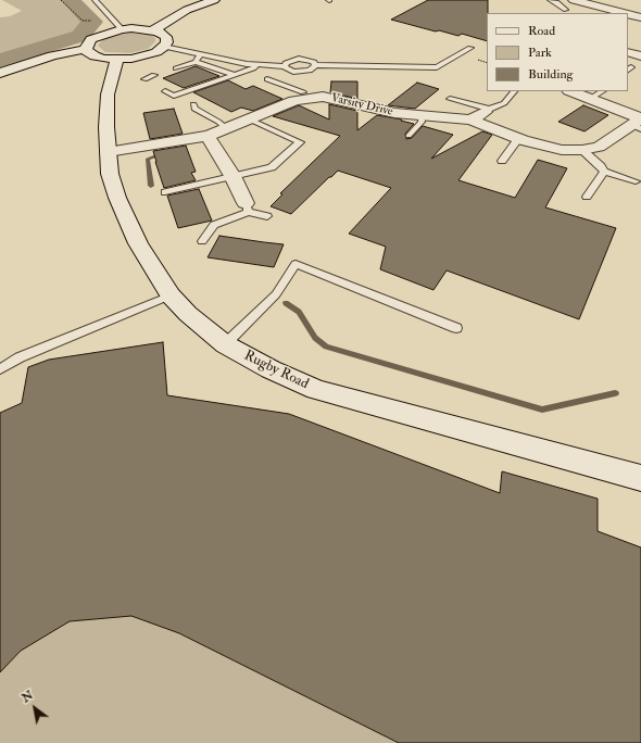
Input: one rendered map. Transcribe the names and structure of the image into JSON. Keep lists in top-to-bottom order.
{
  "streets": {
    "street": ["Varsity Drive", "Rugby Road"]
  },
  "crossings": [
    ["Varsity Drive", "Rugby Road"]
  ],
  "legend": ["Road", "Park", "Building"],
  "north": "top left"
}
